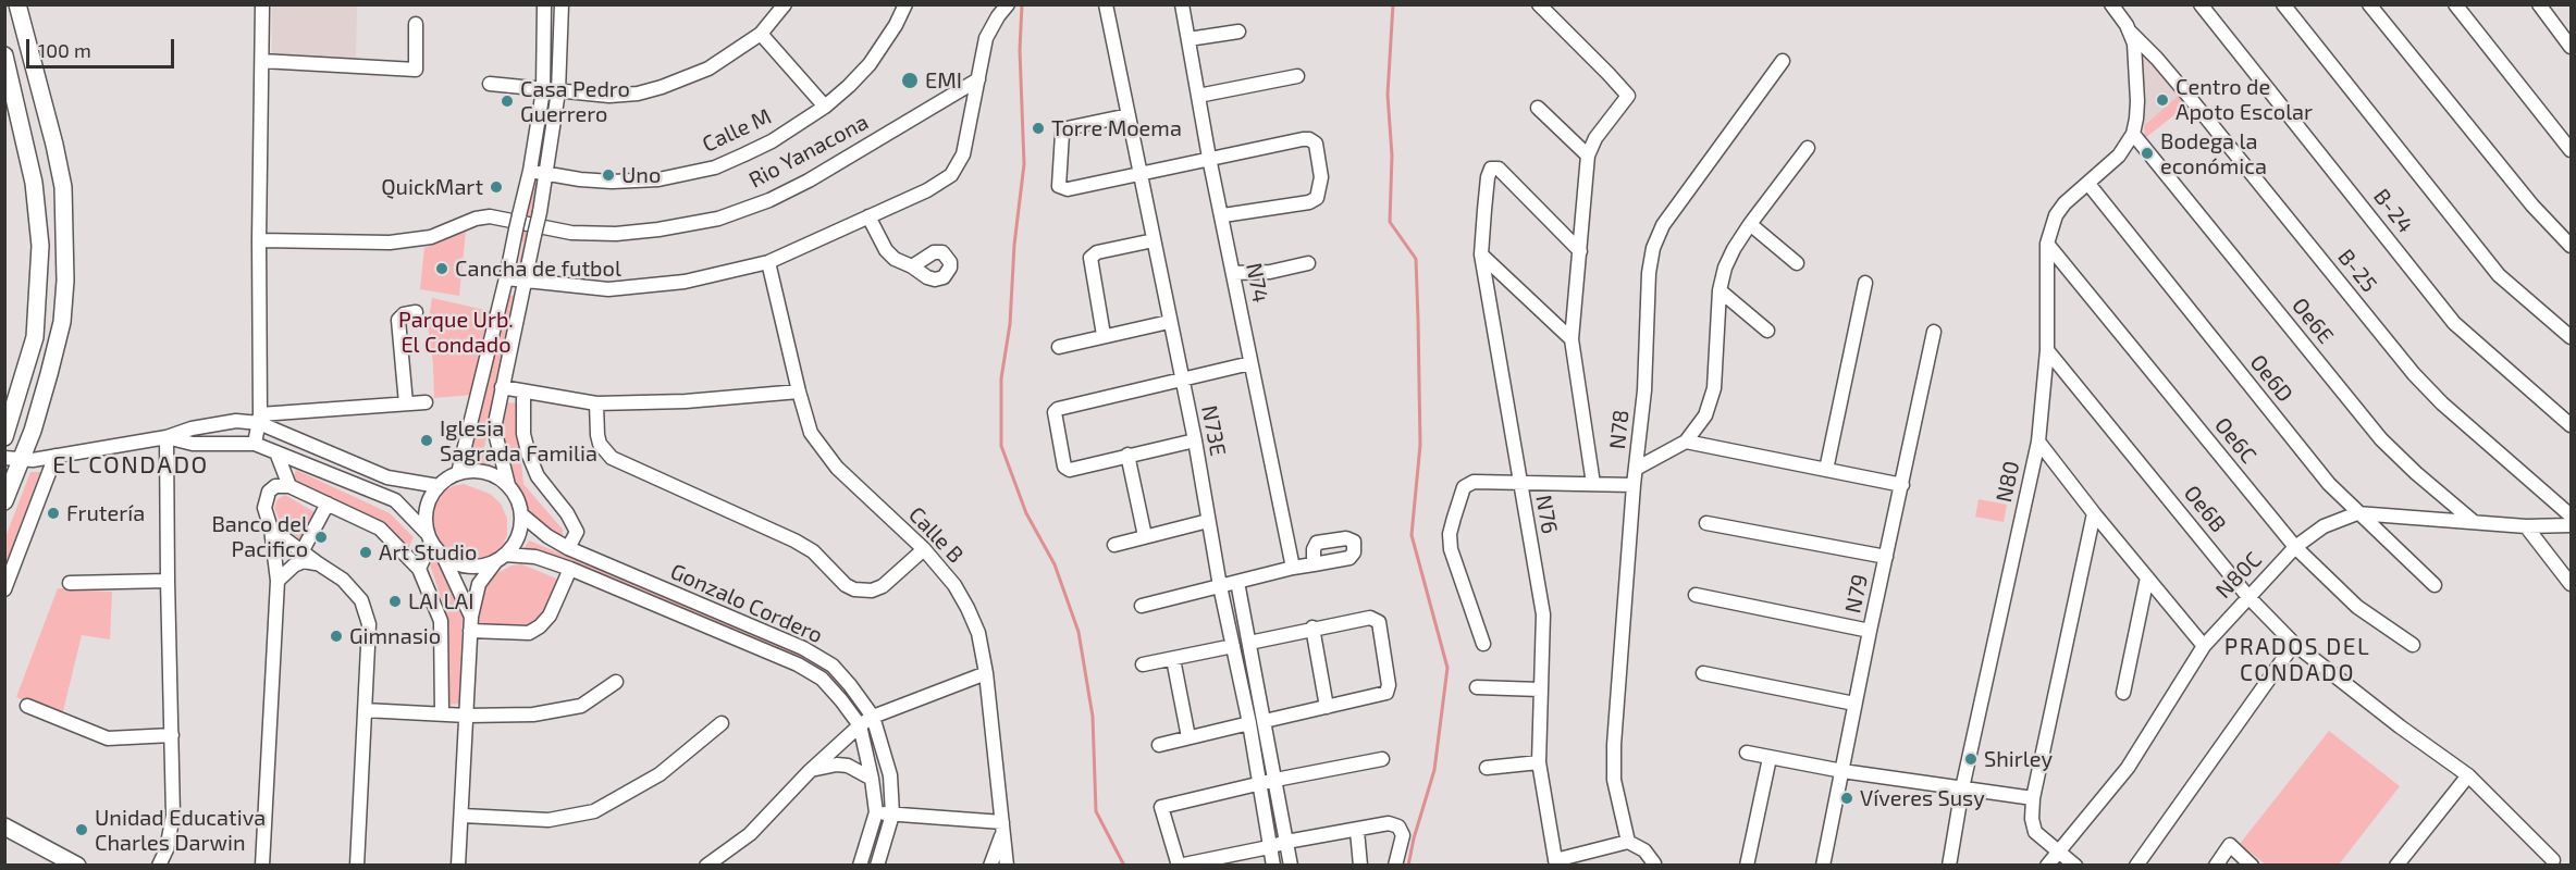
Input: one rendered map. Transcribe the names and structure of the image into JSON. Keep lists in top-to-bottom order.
{
  "streets": {
    "street": [
      "Calle M",
      "Rio Yanacona",
      "B-24",
      "B-25",
      "N74",
      "Oe6E",
      "Oe6D",
      "N78",
      "N73E",
      "Oe6C",
      "N80",
      "Oe6B",
      "N76",
      "Calle B",
      "N80C",
      "N79",
      "Gonzalo Cordero"
    ]
  },
  "crossings": [
    ["Oe6E", "N80"],
    ["Oe6E", "N80C"],
    ["Oe6D", "N80"],
    ["Oe6D", "N80C"],
    ["Oe6C", "N80"],
    ["Oe6C", "N80C"],
    ["N80", "Oe6B"],
    ["Oe6B", "N80C"]
  ],
  "districts": ["EL CONDADO", "PRADOS DEL CONDADO"],
  "parks": ["Parque Urb. El Condado"],
  "places": [
    "EMI",
    "Centro de Apoto Escolar",
    "Casa Pedro Guerrero",
    "Torre Moema",
    "Bodega la económica",
    "Uno",
    "QuickMart",
    "Cancha de futbol",
    "Iglesia Sagrada Familia",
    "Frutería",
    "Banco del Pacifico",
    "Art Studio",
    "LAI LAI",
    "Gimnasio",
    "Shirley",
    "Víveres Susy",
    "Unidad Educativa Charles Darwin"
  ],
  "scale_bar": "100 m"
}
